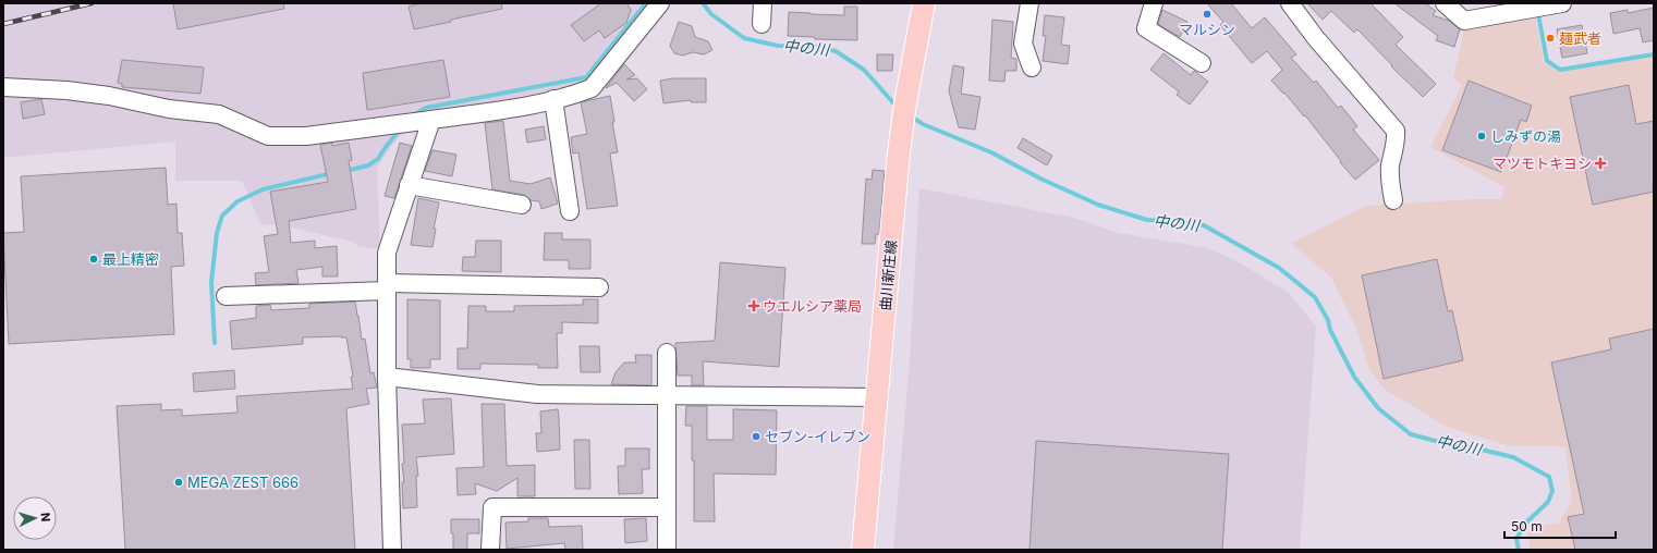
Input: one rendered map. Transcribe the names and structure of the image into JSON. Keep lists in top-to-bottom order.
{
  "streets": {
    "main road": ["曲川新庄線"]
  },
  "water": ["中の川"],
  "places": {
    "other": [
      "マルシン",
      "麺武者",
      "しみずの湯",
      "最上精密",
      "セブン-イレブン",
      "MEGA ZEST 666"
    ],
    "health": ["マツモトキヨシ", "ウエルシア薬局"]
  },
  "scale_bar": "50 m",
  "north": "right"
}
